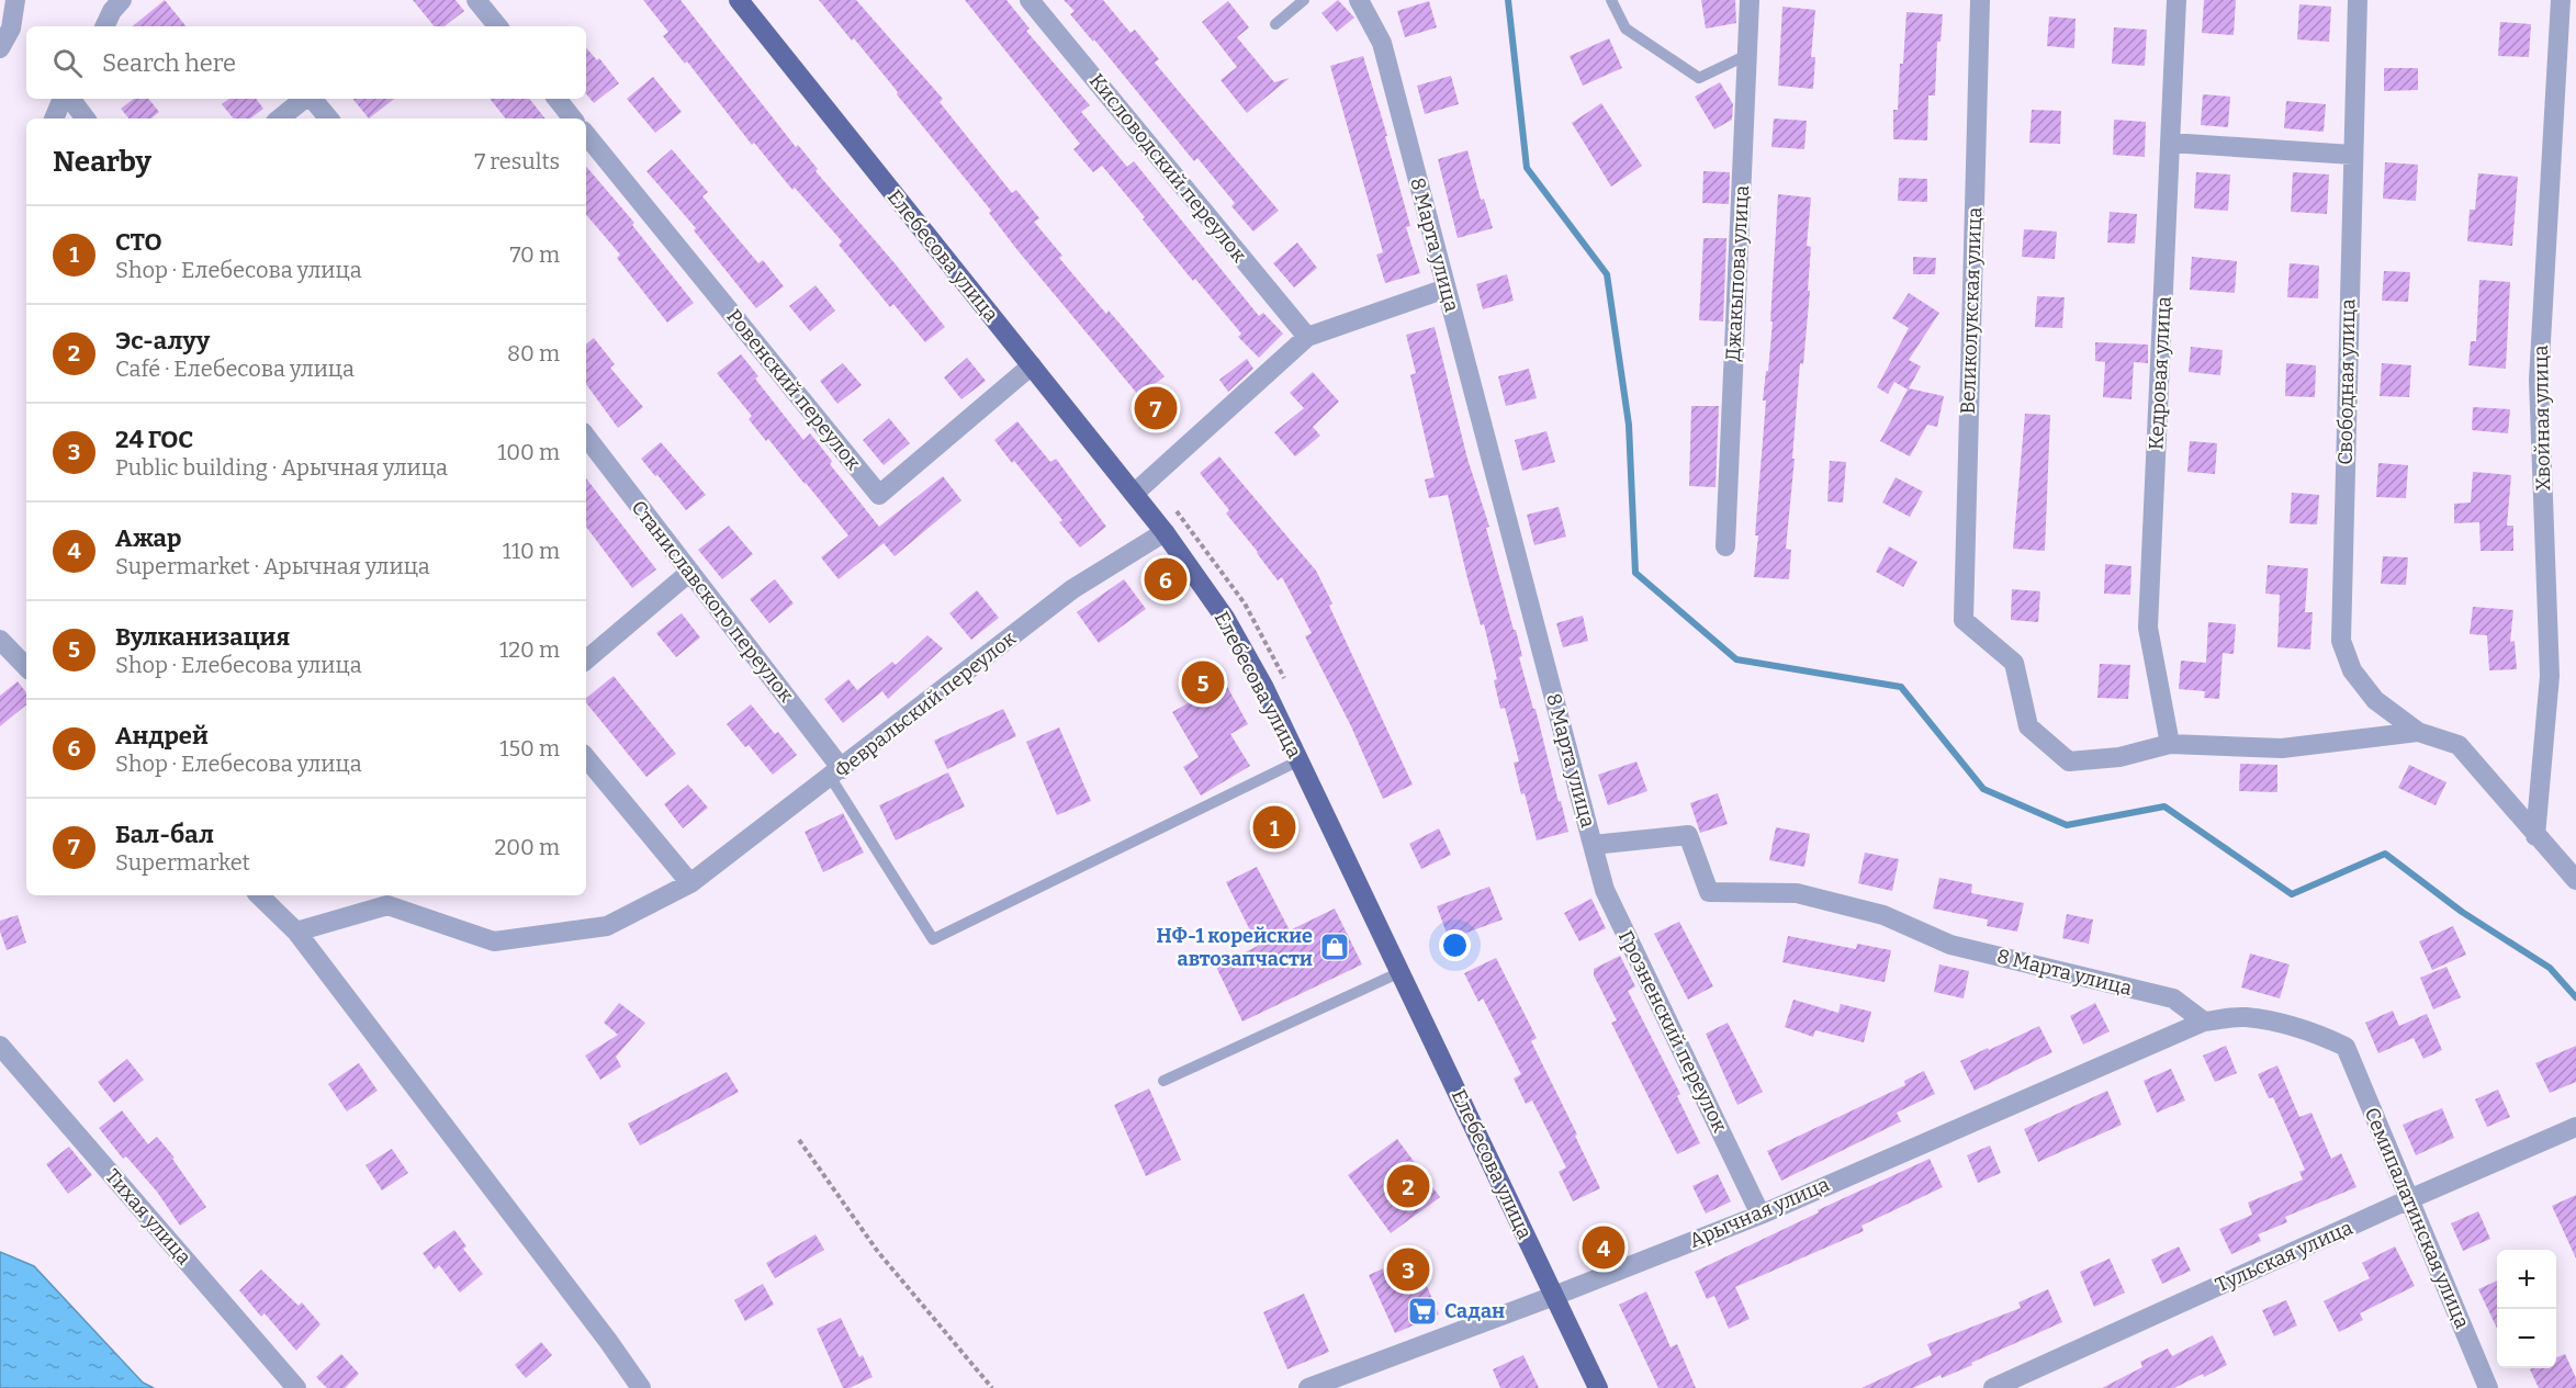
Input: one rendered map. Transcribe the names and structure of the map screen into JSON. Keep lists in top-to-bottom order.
{
  "streets": {
    "main road": ["Елебесова улица"],
    "street": [
      "Кисловодский переулок",
      "8 Марта улица",
      "Джакыпова улица",
      "Великолукская улица",
      "Кедровая улица",
      "Свободная улица",
      "Ровенский переулок",
      "Хвойная улица",
      "Станиславского переулок",
      "Февральский переулок",
      "Грозненский переулок",
      "Арычная улица",
      "Тихая улица",
      "Семипалатинская улица",
      "Тульская улица"
    ]
  },
  "crossings": [
    ["8 Марта улица", "Грозненский переулок"],
    ["8 Марта улица", "Арычная улица"],
    ["8 Марта улица", "Семипалатинская улица"],
    ["Елебесова улица", "Ровенский переулок"],
    ["Елебесова улица", "Февральский переулок"],
    ["Елебесова улица", "Арычная улица"],
    ["Великолукская улица", "Кедровая улица"],
    ["Станиславского переулок", "Февральский переулок"],
    ["Грозненский переулок", "Арычная улица"],
    ["Арычная улица", "Семипалатинская улица"],
    ["Семипалатинская улица", "Тульская улица"]
  ],
  "places": {
    "shop": ["НФ-1 корейские автозапчасти"],
    "supermarket": ["Садан"]
  },
  "page": {
    "search": "Search here",
    "heading": ["Nearby", "7 results"],
    "list": [
      {
        "mark": "1",
        "name": "СТО",
        "note": "Shop · Елебесова улица",
        "value": "70 m"
      },
      {
        "mark": "2",
        "name": "Эс-алуу",
        "note": "Café · Елебесова улица",
        "value": "80 m"
      },
      {
        "mark": "3",
        "name": "24 ГОС",
        "note": "Public building · Арычная улица",
        "value": "100 m"
      },
      {
        "mark": "4",
        "name": "Ажар",
        "note": "Supermarket · Арычная улица",
        "value": "110 m"
      },
      {
        "mark": "5",
        "name": "Вулканизация",
        "note": "Shop · Елебесова улица",
        "value": "120 m"
      },
      {
        "mark": "6",
        "name": "Андрей",
        "note": "Shop · Елебесова улица",
        "value": "150 m"
      },
      {
        "mark": "7",
        "name": "Бал-бал",
        "note": "Supermarket",
        "value": "200 m"
      }
    ],
    "pins": [
      "7",
      "6",
      "5",
      "1",
      "2",
      "4",
      "3"
    ],
    "map_buttons": ["+", "−"]
  }
}
